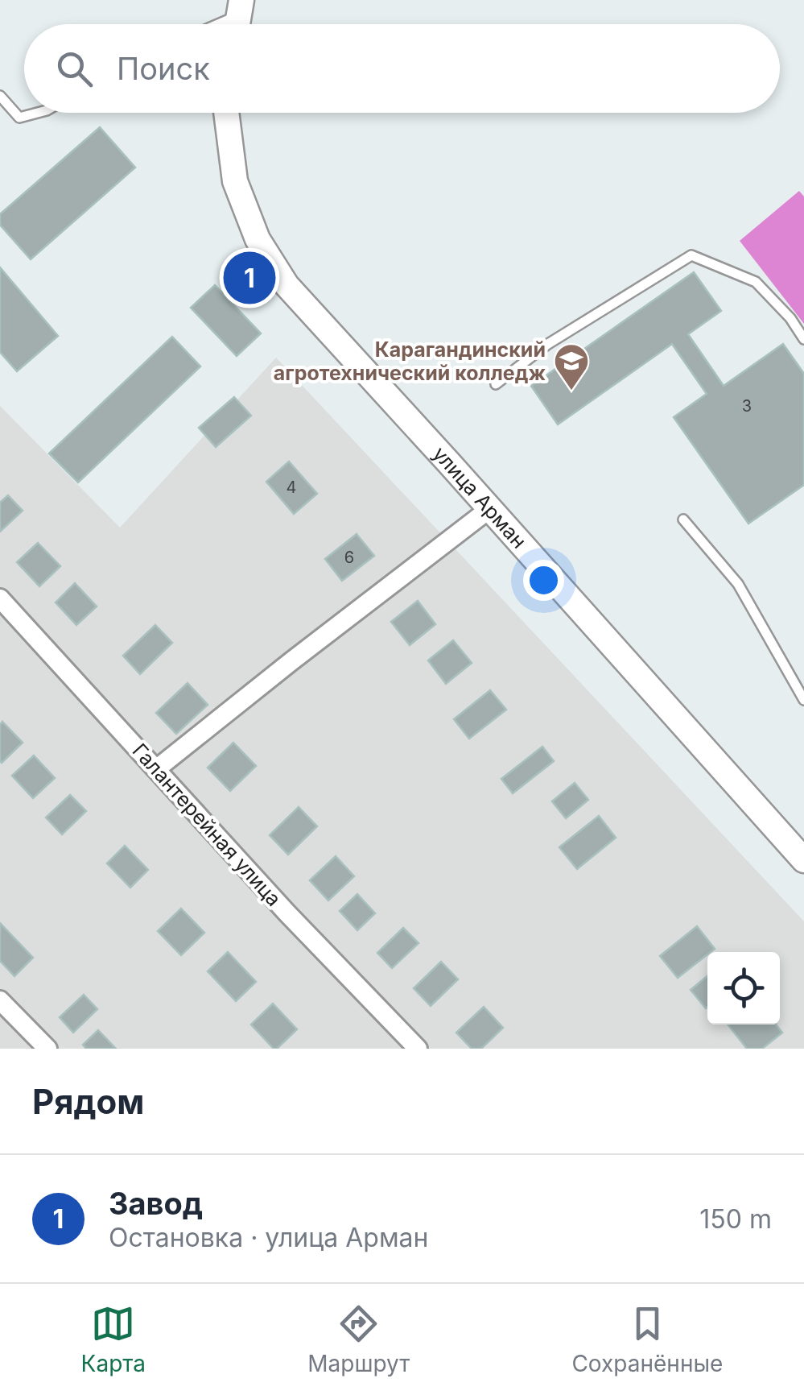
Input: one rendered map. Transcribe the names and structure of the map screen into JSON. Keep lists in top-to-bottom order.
{
  "streets": {
    "street": ["улица Арман", "Галантерейная улица"]
  },
  "places": {
    "school or university": ["Карагандинский агротехнический колледж"]
  },
  "house_numbers": ["3", "4", "6"],
  "page": {
    "search": "Поиск",
    "pins": "1",
    "heading": "Рядом",
    "list": [
      {
        "mark": "1",
        "name": "Завод",
        "note": "Остановка · улица Арман",
        "value": "150 m"
      }
    ],
    "nav": ["Карта", "Маршрут", "Сохранённые"]
  }
}
